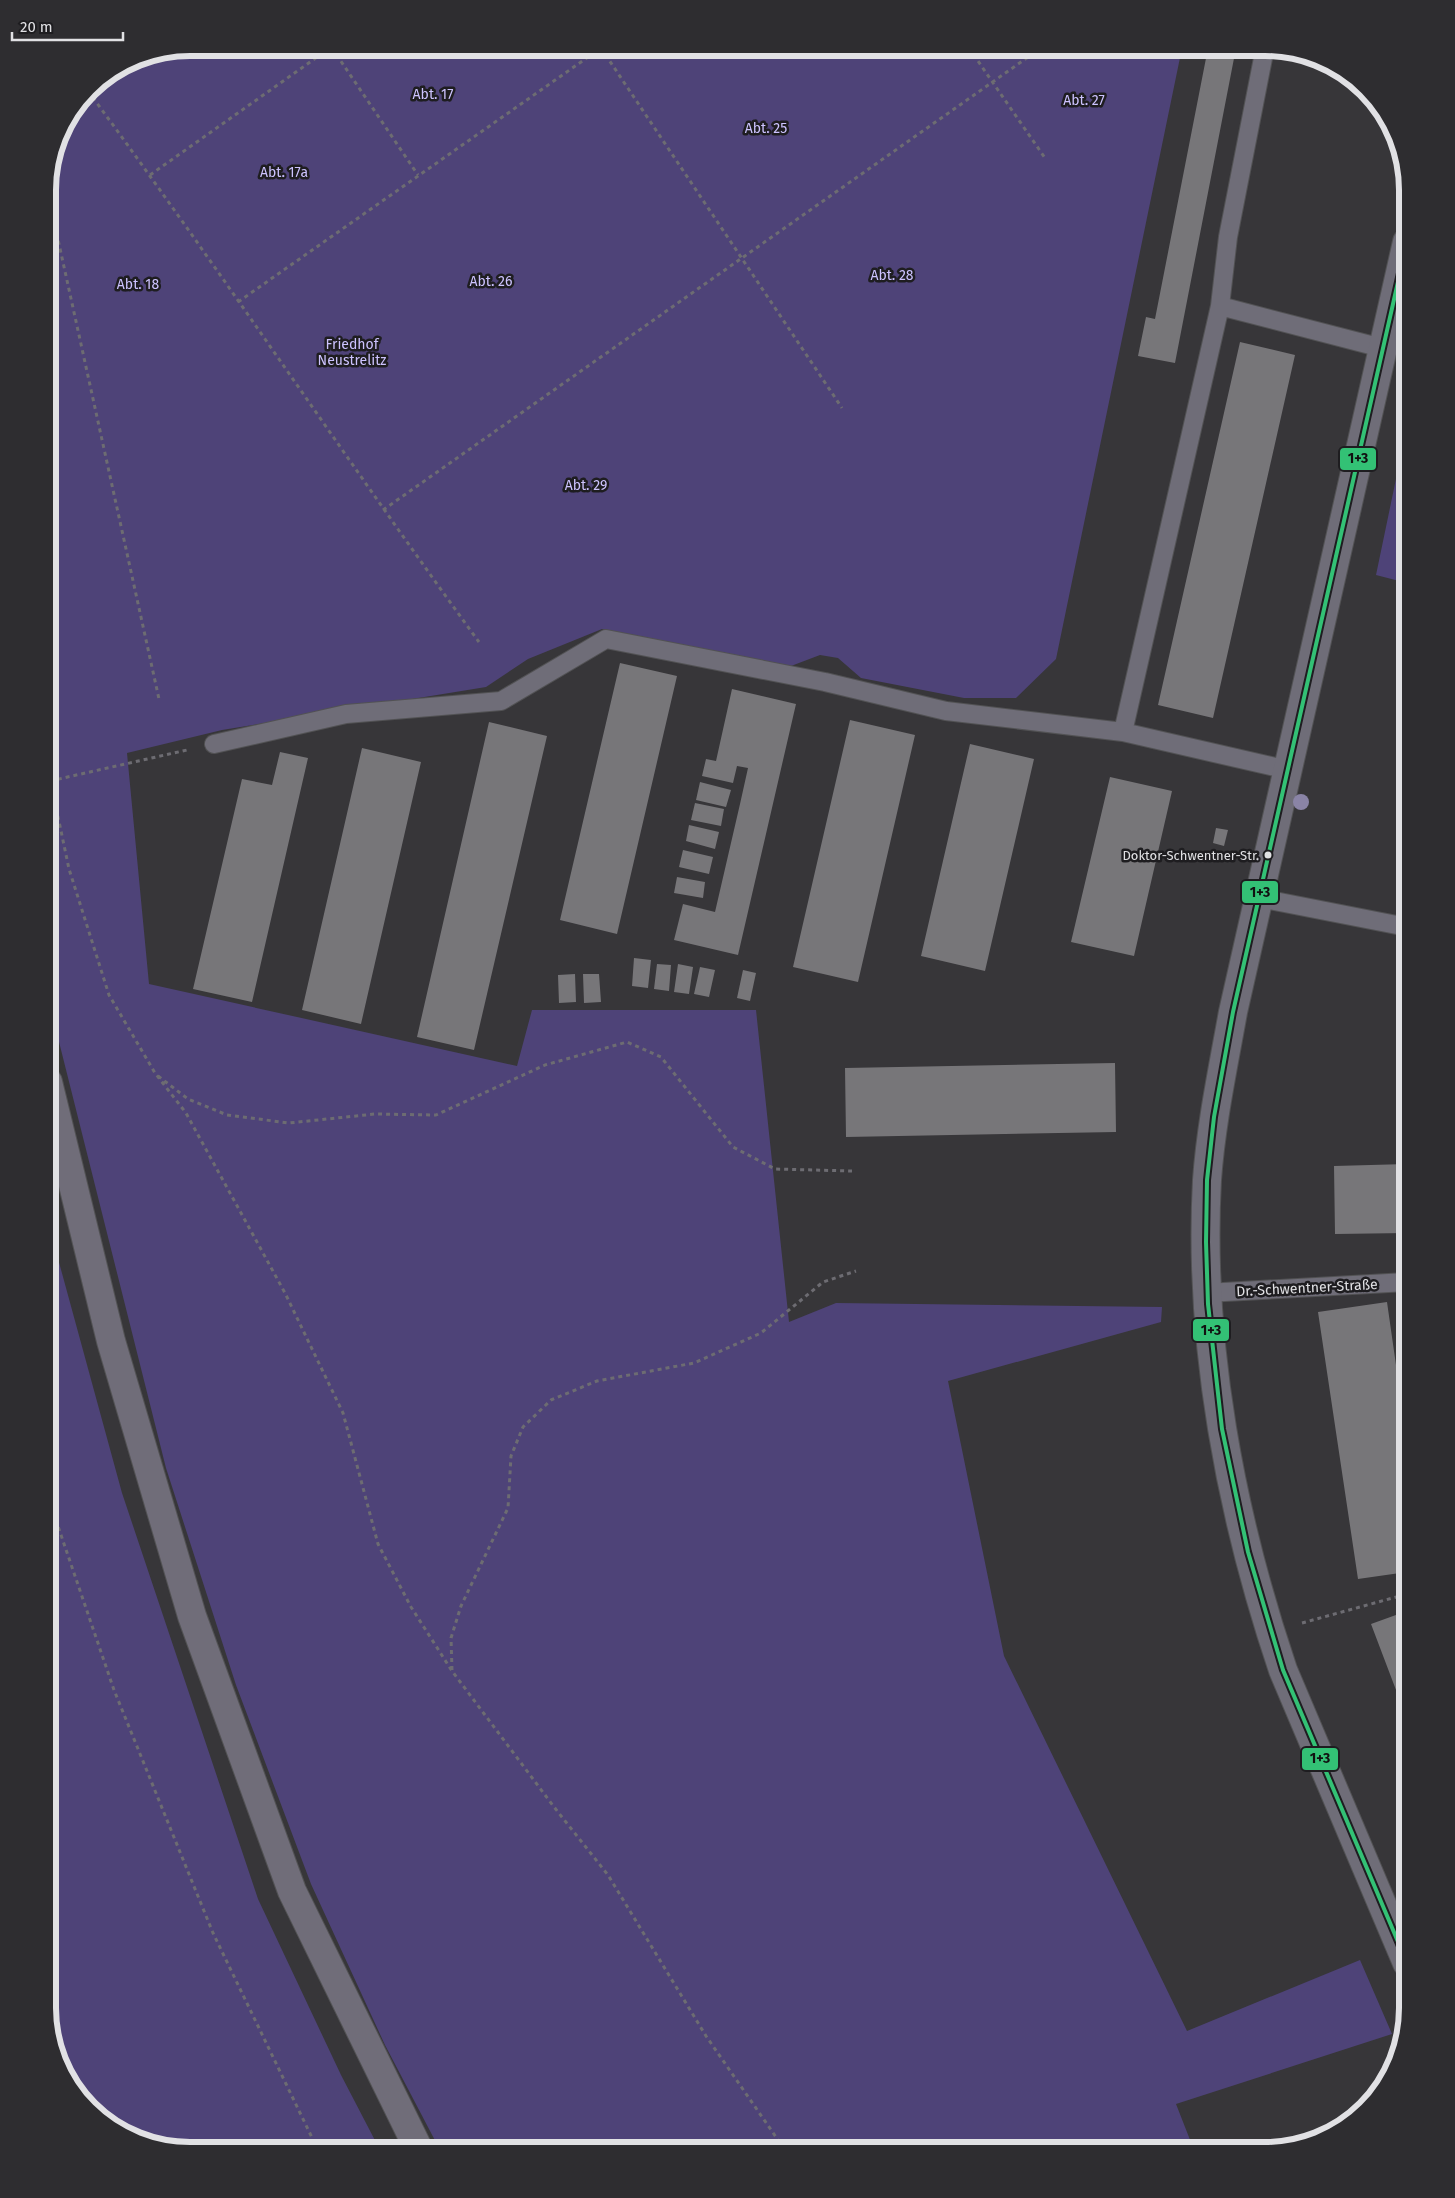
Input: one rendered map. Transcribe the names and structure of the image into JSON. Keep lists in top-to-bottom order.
{
  "streets": {
    "lane": ["Dr.-Schwentner-Straße"]
  },
  "parks": [
    "Abt. 17",
    "Abt. 27",
    "Abt. 25",
    "Abt. 17a",
    "Abt. 28",
    "Abt. 26",
    "Abt. 18",
    "Friedhof Neustrelitz",
    "Abt. 29"
  ],
  "places": ["Doktor-Schwentner-Str."],
  "lines": ["transit line 1+3"],
  "scale_bar": "20 m"
}
